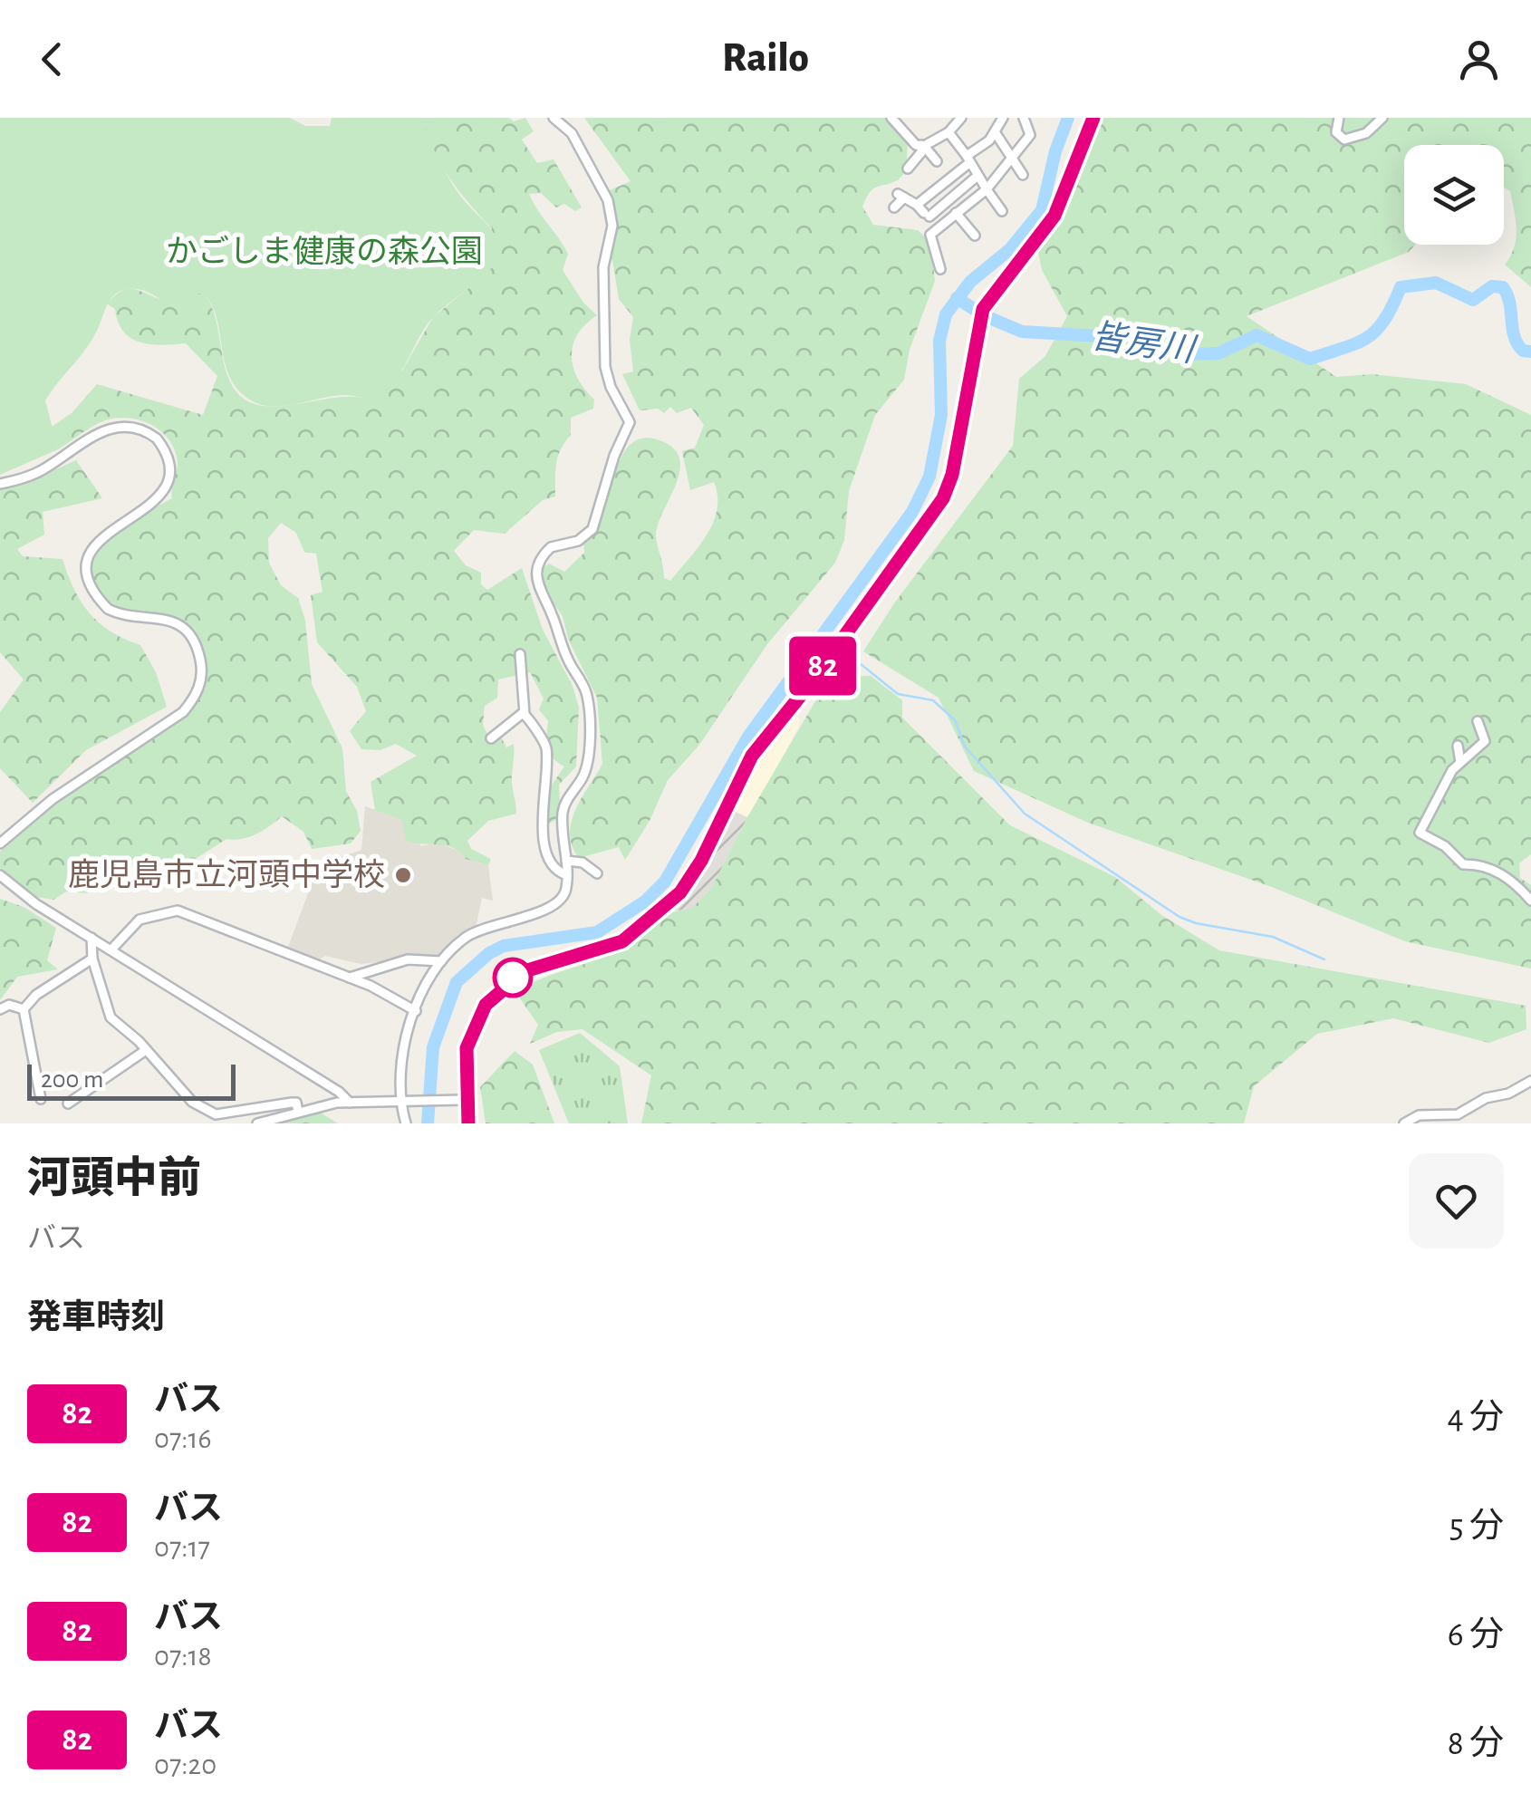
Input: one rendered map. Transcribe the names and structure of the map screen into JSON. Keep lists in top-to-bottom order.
{
  "water": ["皆房川"],
  "parks": ["かごしま健康の森公園"],
  "places": ["鹿児島市立河頭中学校"],
  "lines": ["bus line 82"],
  "scale_bar": "200 m",
  "page": {
    "header": "Railo",
    "on_map": "82",
    "scale": "200 m",
    "heading": [
      ["河頭中前", "バス"],
      "発車時刻"
    ],
    "list": [
      {
        "mark": "82",
        "name": "バス",
        "note": "07:16",
        "value": "4 分"
      },
      {
        "mark": "82",
        "name": "バス",
        "note": "07:17",
        "value": "5 分"
      },
      {
        "mark": "82",
        "name": "バス",
        "note": "07:18",
        "value": "6 分"
      },
      {
        "mark": "82",
        "name": "バス",
        "note": "07:20",
        "value": "8 分"
      }
    ]
  }
}
